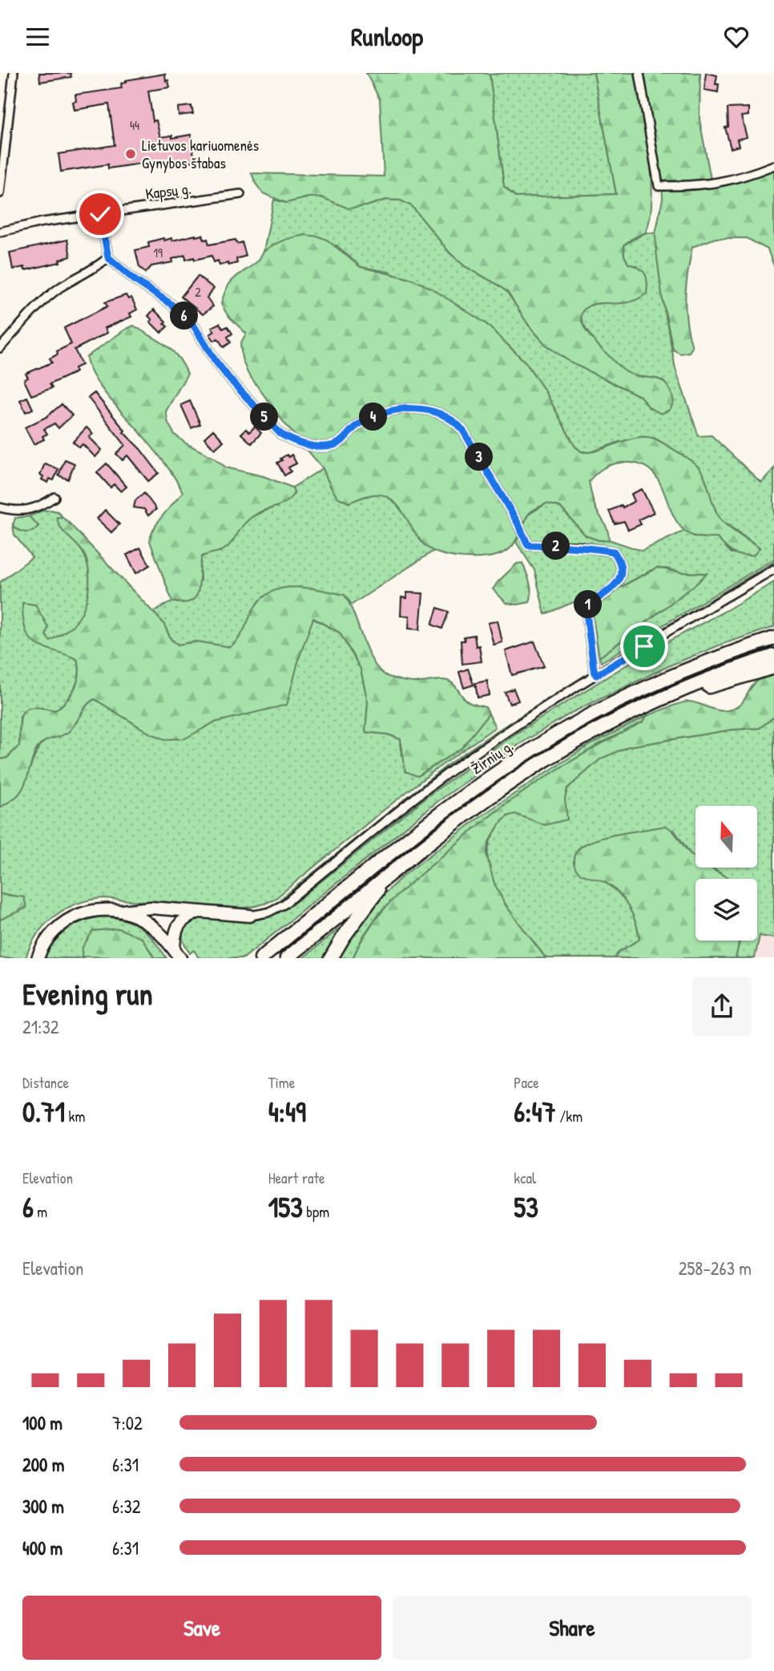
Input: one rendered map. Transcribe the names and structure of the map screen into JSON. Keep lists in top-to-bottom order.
{
  "streets": {
    "highway": ["Žirnių g."],
    "street": ["Kapsų g."]
  },
  "places": ["Lietuvos kariuomenės Gynybos štabas"],
  "house_numbers": ["44", "19", "2"],
  "north": "top",
  "page": {
    "header": "Runloop",
    "pins": [
      "6",
      "4",
      "5",
      "3",
      "2",
      "1"
    ],
    "heading": ["Evening run", "21:32"],
    "stats": [
      ["Distance", "0.71 km"],
      ["Time", "4:49"],
      ["Pace", "6:47 /km"],
      ["Elevation", "6 m"],
      ["Heart rate", "153 bpm"],
      ["kcal", "53"]
    ],
    "chart": ["Elevation", "258–263 m"],
    "list": [
      {
        "name": "100 m",
        "note": "7:02"
      },
      {
        "name": "200 m",
        "note": "6:31"
      },
      {
        "name": "300 m",
        "note": "6:32"
      },
      {
        "name": "400 m",
        "note": "6:31"
      }
    ],
    "buttons": ["Save", "Share"]
  }
}
